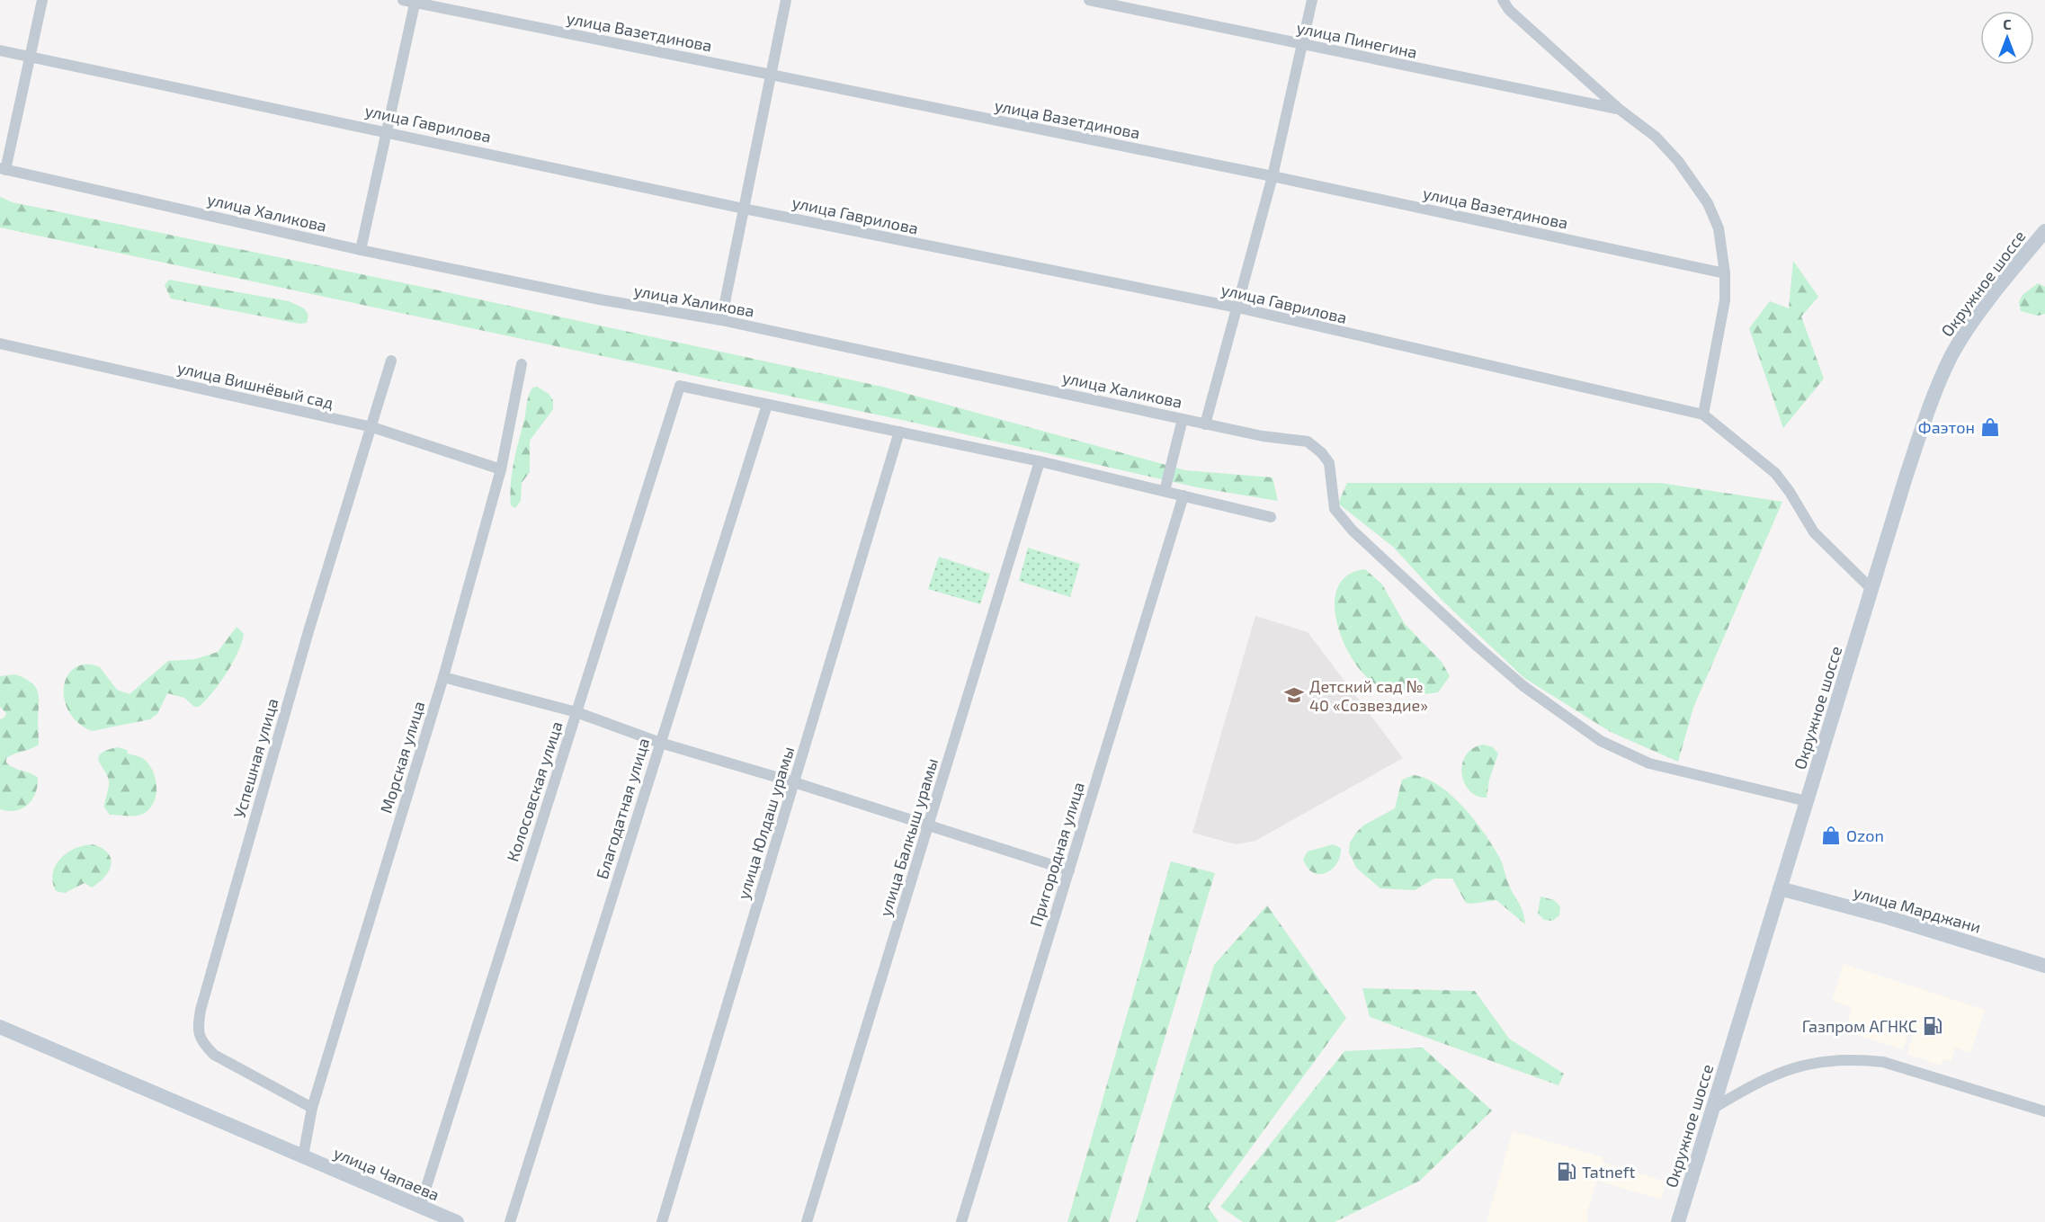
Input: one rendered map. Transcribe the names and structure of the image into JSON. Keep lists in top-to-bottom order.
{
  "streets": {
    "street": [
      "улица Вазетдинова",
      "улица Пинегина",
      "улица Гаврилова",
      "улица Халикова",
      "Окружное шоссе",
      "улица Вишнёвый сад",
      "Морская улица",
      "Успешная улица",
      "Колосовская улица",
      "Благодатная улица",
      "улица Юлдаш урамы",
      "улица Балкыш урамы",
      "Пригородная улица",
      "улица Марджани",
      "улица Чапаева"
    ]
  },
  "crossings": [
    ["улица Халикова", "Окружное шоссе"],
    ["Окружное шоссе", "улица Марджани"],
    ["улица Вишнёвый сад", "Морская улица"],
    ["улица Вишнёвый сад", "Успешная улица"],
    ["Морская улица", "Успешная улица"],
    ["Морская улица", "улица Чапаева"],
    ["Колосовская улица", "Благодатная улица"],
    ["Колосовская улица", "улица Чапаева"]
  ],
  "places": {
    "shop": ["Фаэтон", "Ozon"],
    "school or university": ["Детский сад № 40 «Созвездие»"],
    "fuel station": ["Газпром АГНКС", "Tatneft"]
  },
  "north": "top"
}
